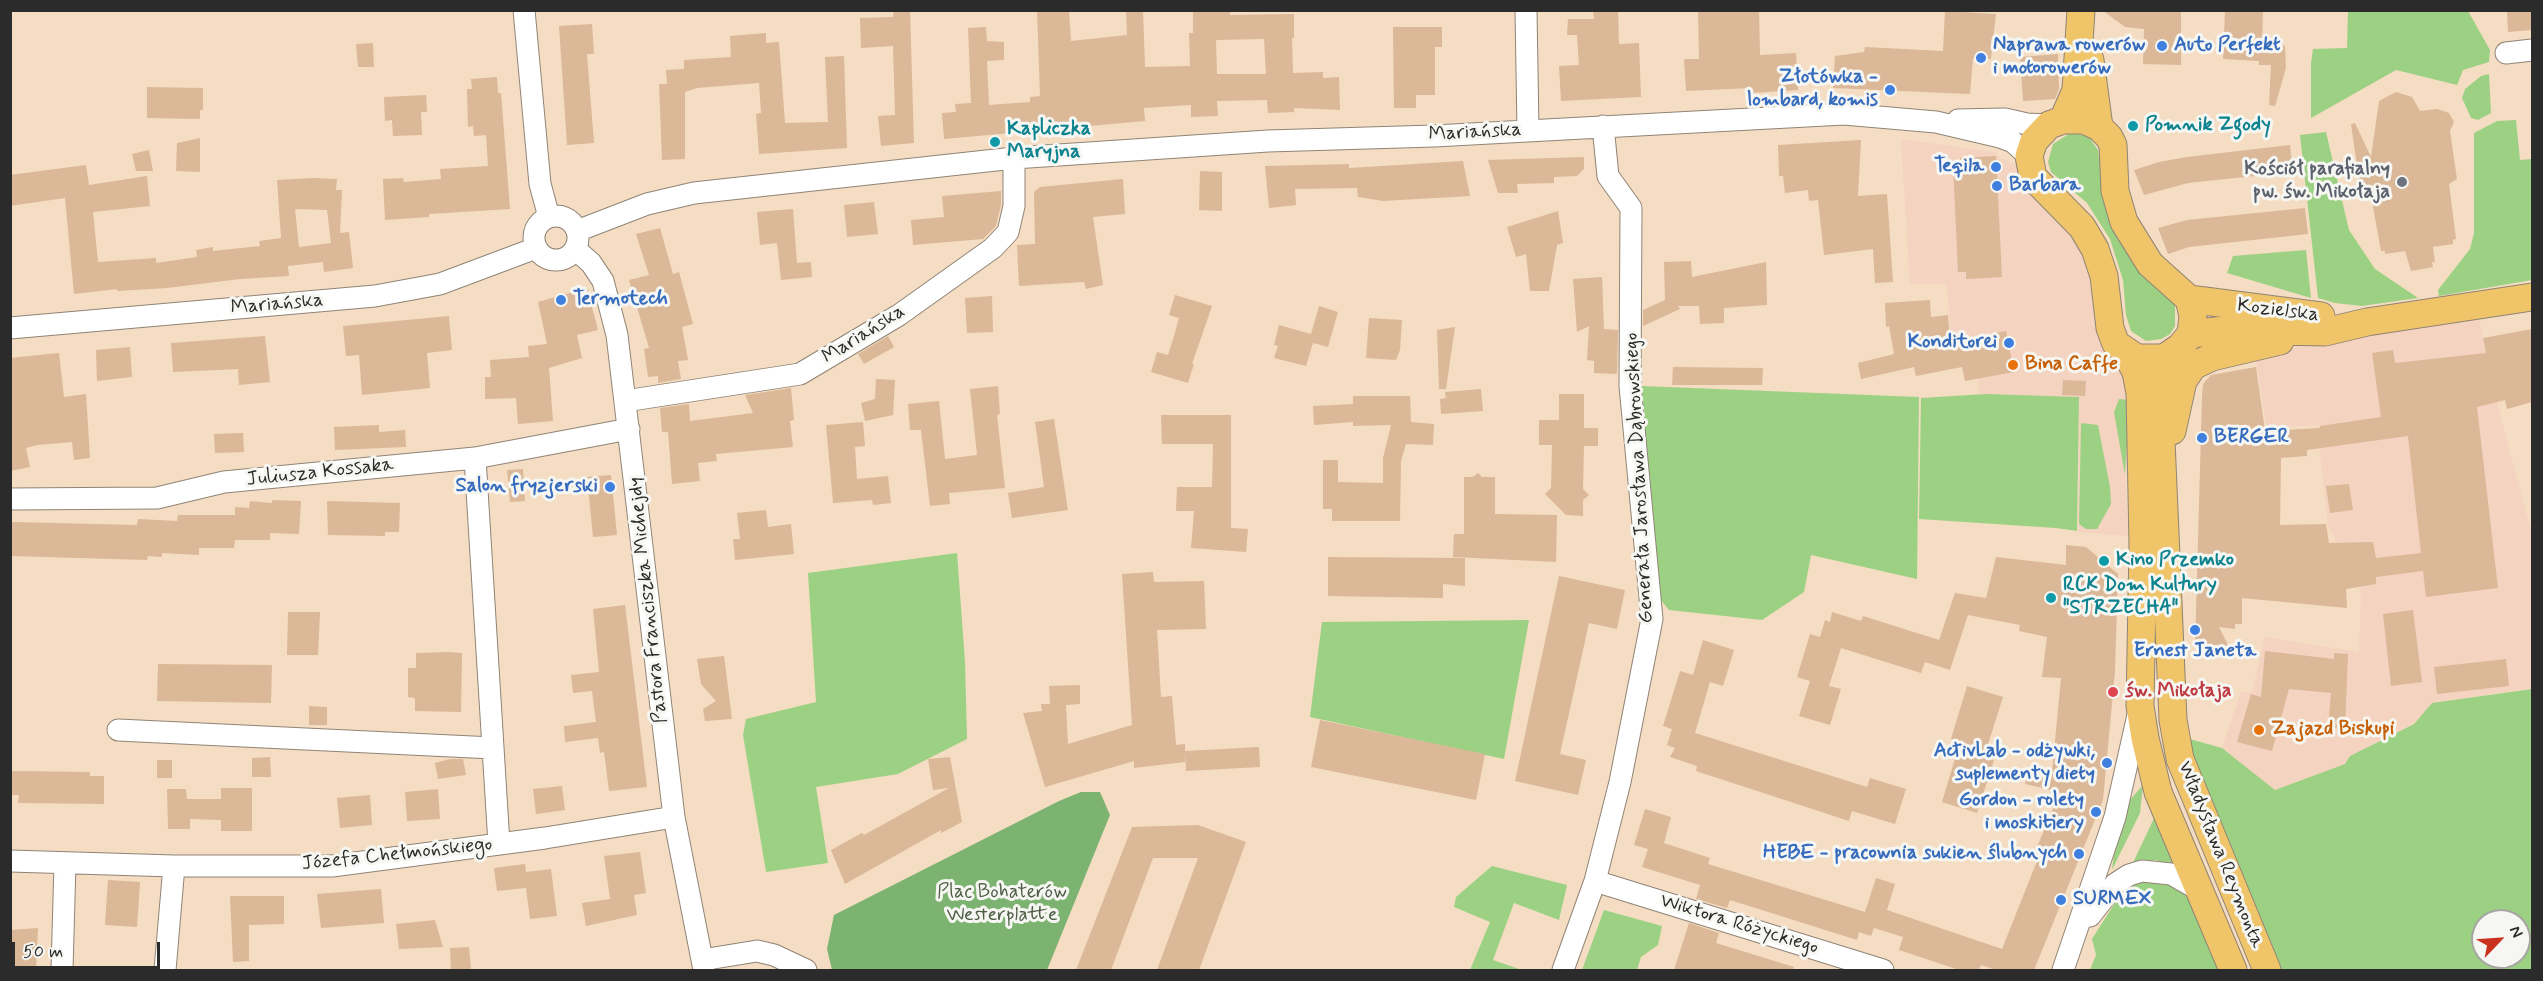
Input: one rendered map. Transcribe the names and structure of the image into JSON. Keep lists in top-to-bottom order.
{
  "streets": {
    "main road": ["Kozielska", "Władysława Reymonta"],
    "street": [
      "Mariańska",
      "Juliusza Kossaka",
      "Generała Jarosława Dąbrowskiego",
      "Pastora Franciszka Michejdy",
      "Józefa Chełmońskiego",
      "Wiktora Różyckiego"
    ]
  },
  "crossings": [
    ["Mariańska", "Generała Jarosława Dąbrowskiego"],
    ["Mariańska", "Pastora Franciszka Michejdy"],
    ["Mariańska", "Władysława Reymonta"],
    ["Juliusza Kossaka", "Pastora Franciszka Michejdy"],
    ["Generała Jarosława Dąbrowskiego", "Wiktora Różyckiego"],
    ["Pastora Franciszka Michejdy", "Józefa Chełmońskiego"]
  ],
  "parks": ["Plac Bohaterów Westerplatte"],
  "places": [
    "Auto Perfekt",
    "Naprawa rowerów i motorowerów",
    "Złotówka - lombard, komis",
    "Pomnik Zgody",
    "Kapliczka Maryjna",
    "Teqila",
    "Kościół parafialny pw. św. Mikołaja",
    "Barbara",
    "Termotech",
    "Konditorei",
    "Bina Caffe",
    "BERGER",
    "Salon fryzjerski",
    "Kino Przemko",
    "RCK Dom Kultury \"STRZECHA\"",
    "Ernest Janeta",
    "św. Mikołaja",
    "Zajazd Biskupi",
    "ActivLab - odżywki, suplementy diety",
    "Gordon - rolety i moskitiery",
    "HEBE - pracownia sukien ślubnych",
    "SURMEX"
  ],
  "scale_bar": "50 m",
  "north": "top right"
}
